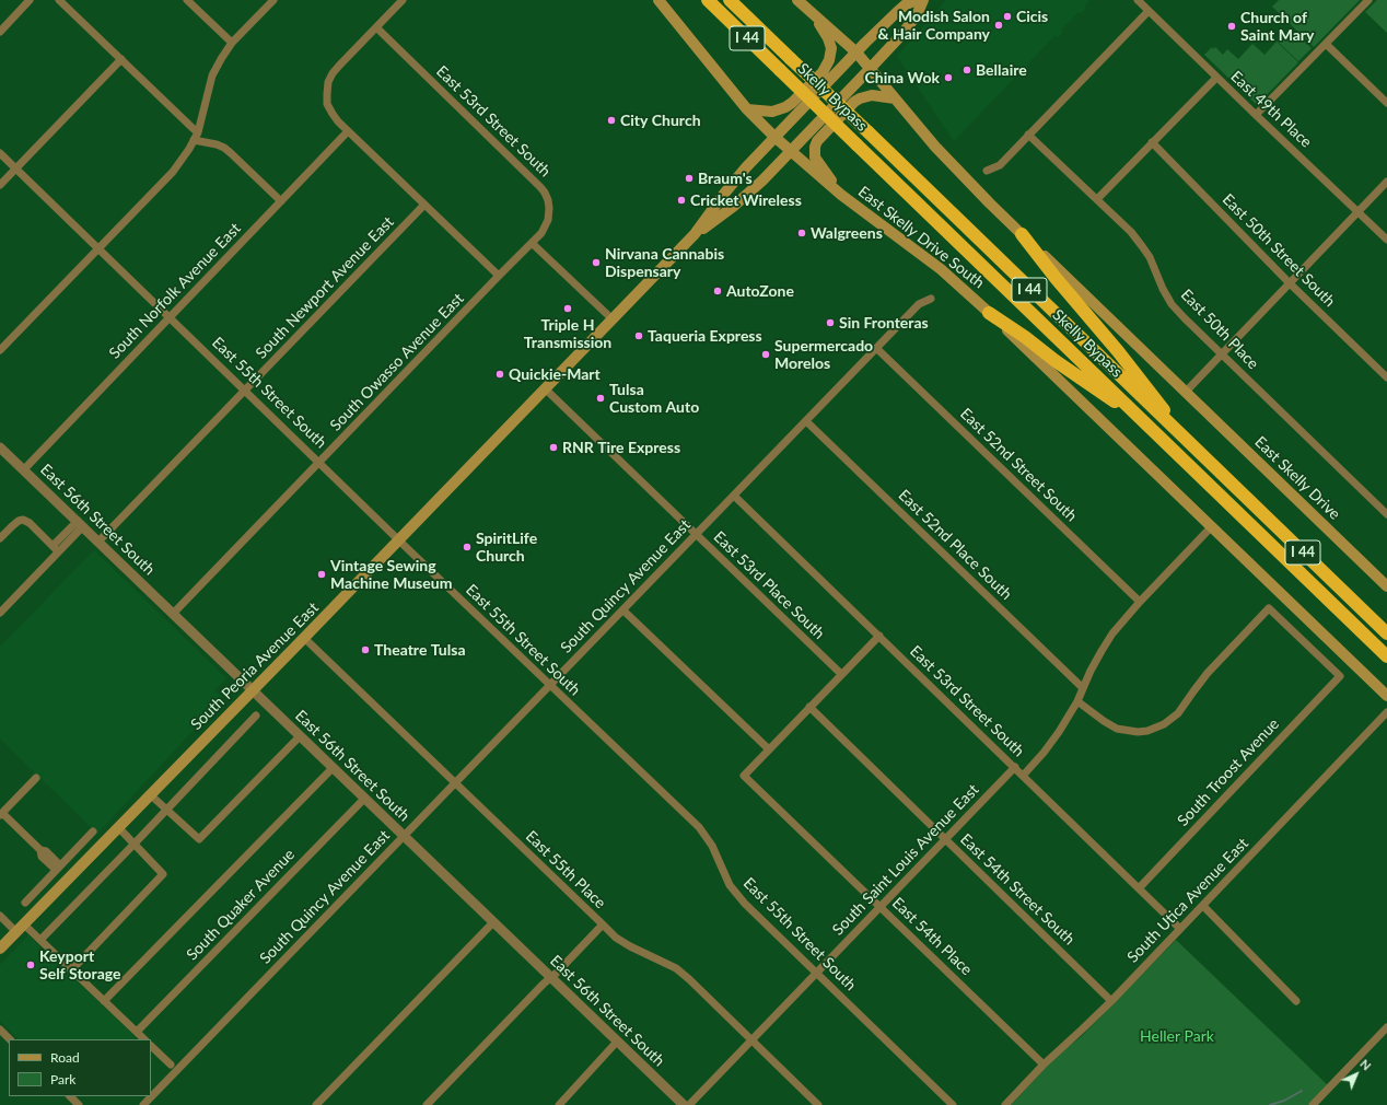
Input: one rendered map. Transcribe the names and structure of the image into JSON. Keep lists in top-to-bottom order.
{
  "streets": {
    "highway": ["I 44", "Skelly Bypass"],
    "main road": ["East Skelly Drive South", "East Skelly Drive", "South Peoria Avenue East"],
    "street": [
      "East 49th Place",
      "East 53rd Street South",
      "East 50th Street South",
      "South Newport Avenue East",
      "South Norfolk Avenue East",
      "East 50th Place",
      "South Owasso Avenue East",
      "East 55th Street South",
      "East 52nd Street South",
      "East 56th Street South",
      "East 52nd Place South",
      "East 53rd Place South",
      "South Quincy Avenue East",
      "South Troost Avenue",
      "South Saint Louis Avenue East",
      "East 55th Place",
      "East 54th Street South",
      "South Utica Avenue East",
      "South Quaker Avenue",
      "East 54th Place"
    ]
  },
  "crossings": [
    ["East 53rd Street South", "South Owasso Avenue East"],
    ["East 53rd Street South", "South Quincy Avenue East"],
    ["East 53rd Street South", "South Troost Avenue"],
    ["East 53rd Street South", "South Saint Louis Avenue East"],
    ["East 53rd Street South", "South Utica Avenue East"],
    ["East Skelly Drive South", "South Peoria Avenue East"],
    ["South Newport Avenue East", "East 55th Street South"],
    ["South Newport Avenue East", "East 56th Street South"],
    ["South Norfolk Avenue East", "East 55th Street South"],
    ["South Norfolk Avenue East", "East 56th Street South"],
    ["South Owasso Avenue East", "East 55th Street South"],
    ["South Owasso Avenue East", "East 56th Street South"],
    ["East 55th Street South", "South Quincy Avenue East"],
    ["East 55th Street South", "South Peoria Avenue East"],
    ["East 55th Street South", "South Saint Louis Avenue East"],
    ["East 52nd Street South", "South Quincy Avenue East"],
    ["East 56th Street South", "South Quincy Avenue East"],
    ["East 56th Street South", "South Peoria Avenue East"],
    ["East 56th Street South", "South Quaker Avenue"],
    ["East 52nd Place South", "South Quincy Avenue East"],
    ["East 53rd Place South", "South Quincy Avenue East"],
    ["East 53rd Place South", "South Peoria Avenue East"],
    ["South Quincy Avenue East", "East 55th Place"],
    ["South Peoria Avenue East", "East 55th Place"],
    ["South Saint Louis Avenue East", "East 55th Place"],
    ["South Saint Louis Avenue East", "East 54th Street South"],
    ["South Saint Louis Avenue East", "East 54th Place"],
    ["East 54th Street South", "South Utica Avenue East"],
    ["South Utica Avenue East", "East 54th Place"]
  ],
  "parks": ["Heller Park"],
  "places": [
    "Cicis",
    "Modish Salon & Hair Company",
    "Church of Saint Mary",
    "Bellaire",
    "China Wok",
    "City Church",
    "Braum's",
    "Cricket Wireless",
    "Walgreens",
    "Nirvana Cannabis Dispensary",
    "AutoZone",
    "Triple H Transmission",
    "Sin Fronteras",
    "Taqueria Express",
    "Supermercado Morelos",
    "Quickie-Mart",
    "Tulsa Custom Auto",
    "RNR Tire Express",
    "SpiritLife Church",
    "Vintage Sewing Machine Museum",
    "Theatre Tulsa",
    "Keyport Self Storage"
  ],
  "legend": ["Road", "Park"],
  "north": "top right"
}
